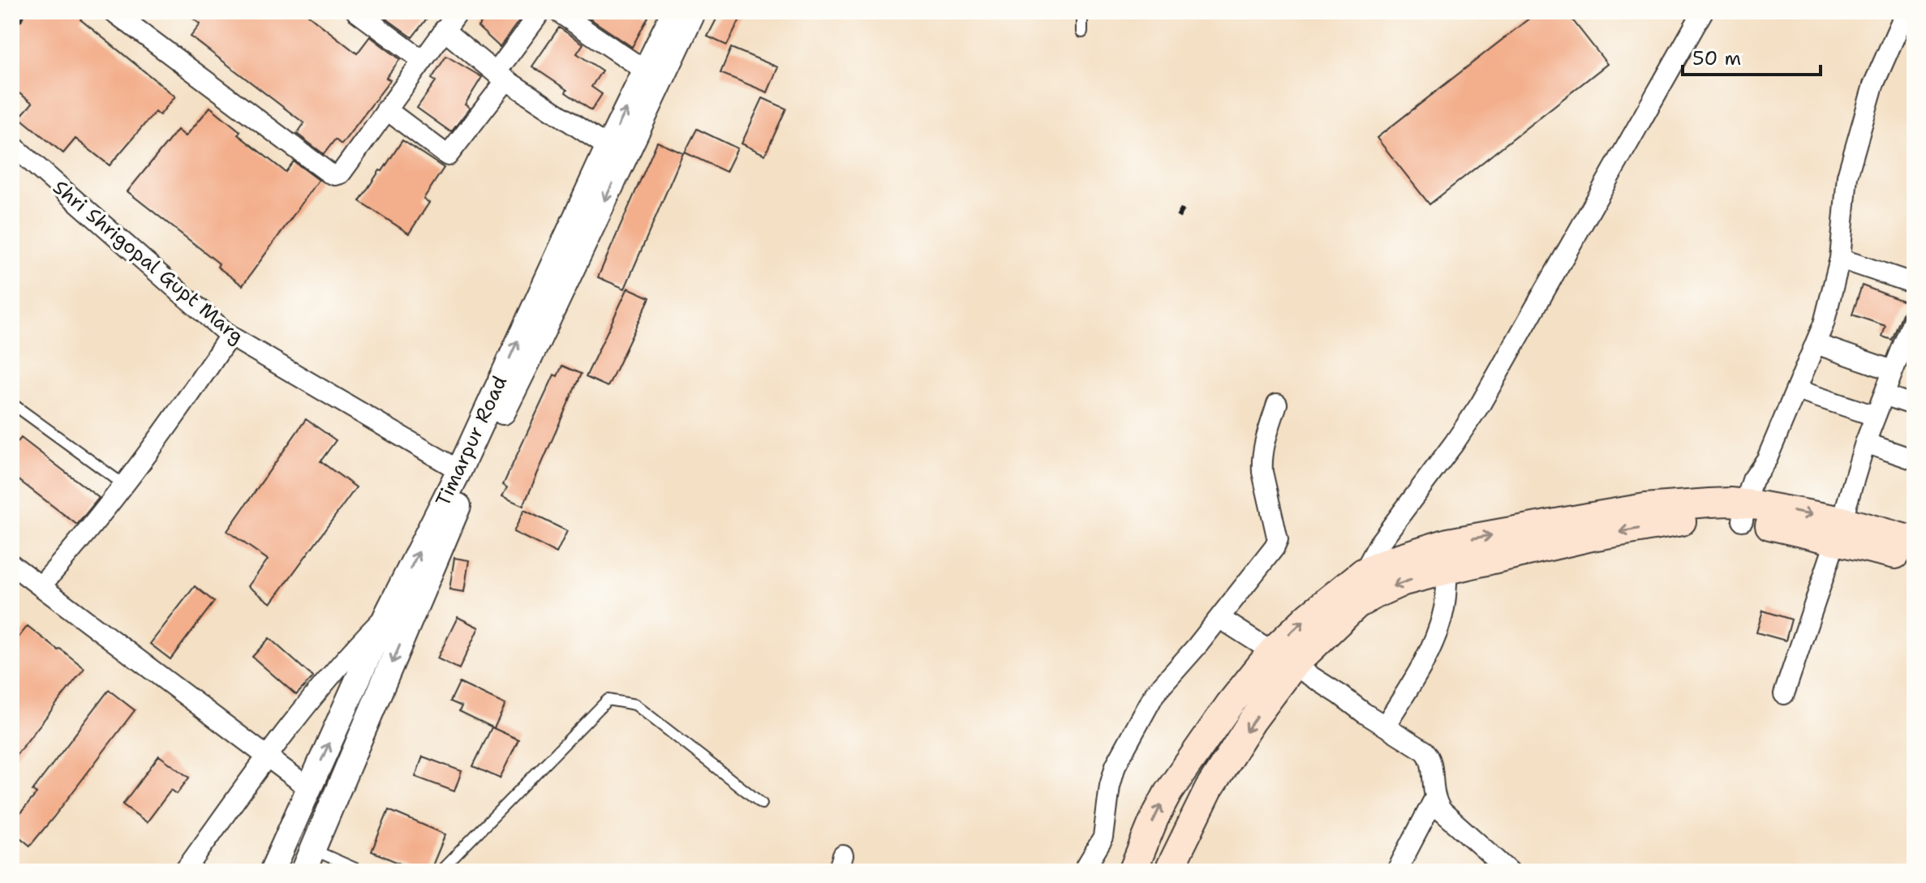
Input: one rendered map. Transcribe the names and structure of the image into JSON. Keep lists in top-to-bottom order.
{
  "streets": {
    "street": ["Shri Shrigopal Gupt Marg", "Timarpur Road"]
  },
  "crossings": [
    ["Shri Shrigopal Gupt Marg", "Timarpur Road"]
  ],
  "scale_bar": "50 m"
}
